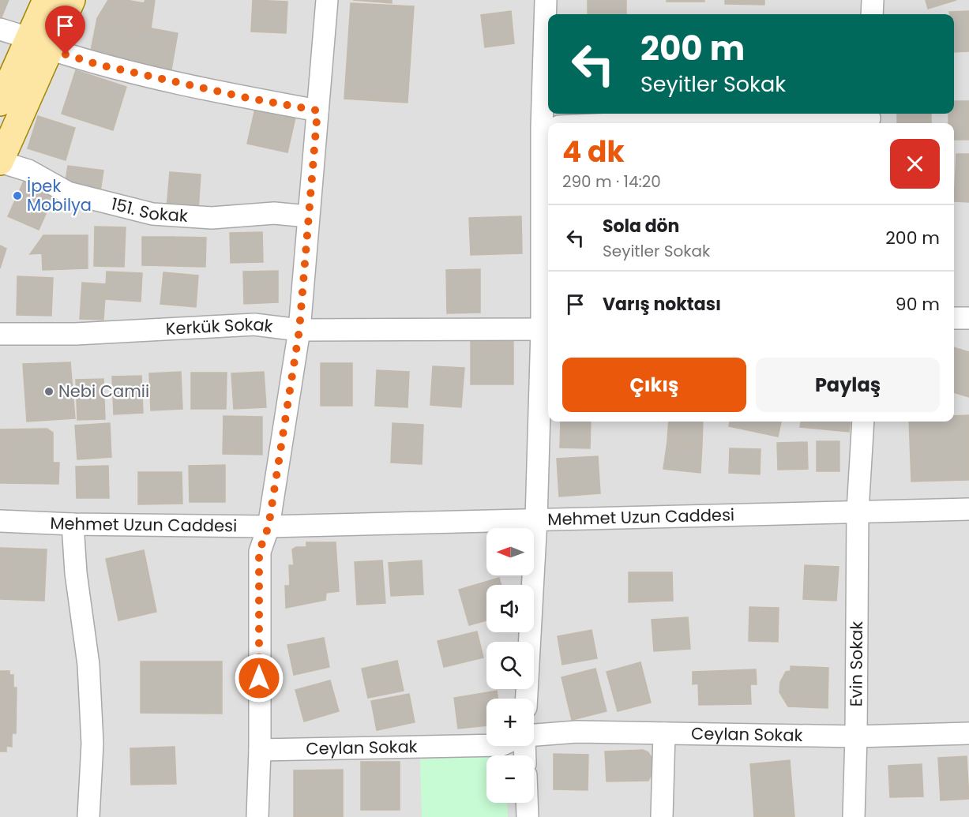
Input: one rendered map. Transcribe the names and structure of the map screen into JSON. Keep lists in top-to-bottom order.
{
  "streets": {
    "street": [
      "151. Sokak",
      "Kerkük Sokak",
      "Mehmet Uzun Caddesi",
      "Evin Sokak",
      "Ceylan Sokak"
    ]
  },
  "crossings": [
    ["Mehmet Uzun Caddesi", "Evin Sokak"],
    ["Evin Sokak", "Ceylan Sokak"]
  ],
  "places": ["İpek Mobilya", "Nebi Camii"],
  "north": "left",
  "page": {
    "turn": ["200 m", "Seyitler Sokak"],
    "heading": ["4 dk", "290 m · 14:20"],
    "list": [
      {
        "name": "Sola dön",
        "note": "Seyitler Sokak",
        "value": "200 m"
      },
      {
        "name": "Varış noktası",
        "value": "90 m"
      }
    ],
    "buttons": ["Çıkış", "Paylaş"],
    "map_buttons": ["+", "−"]
  }
}
